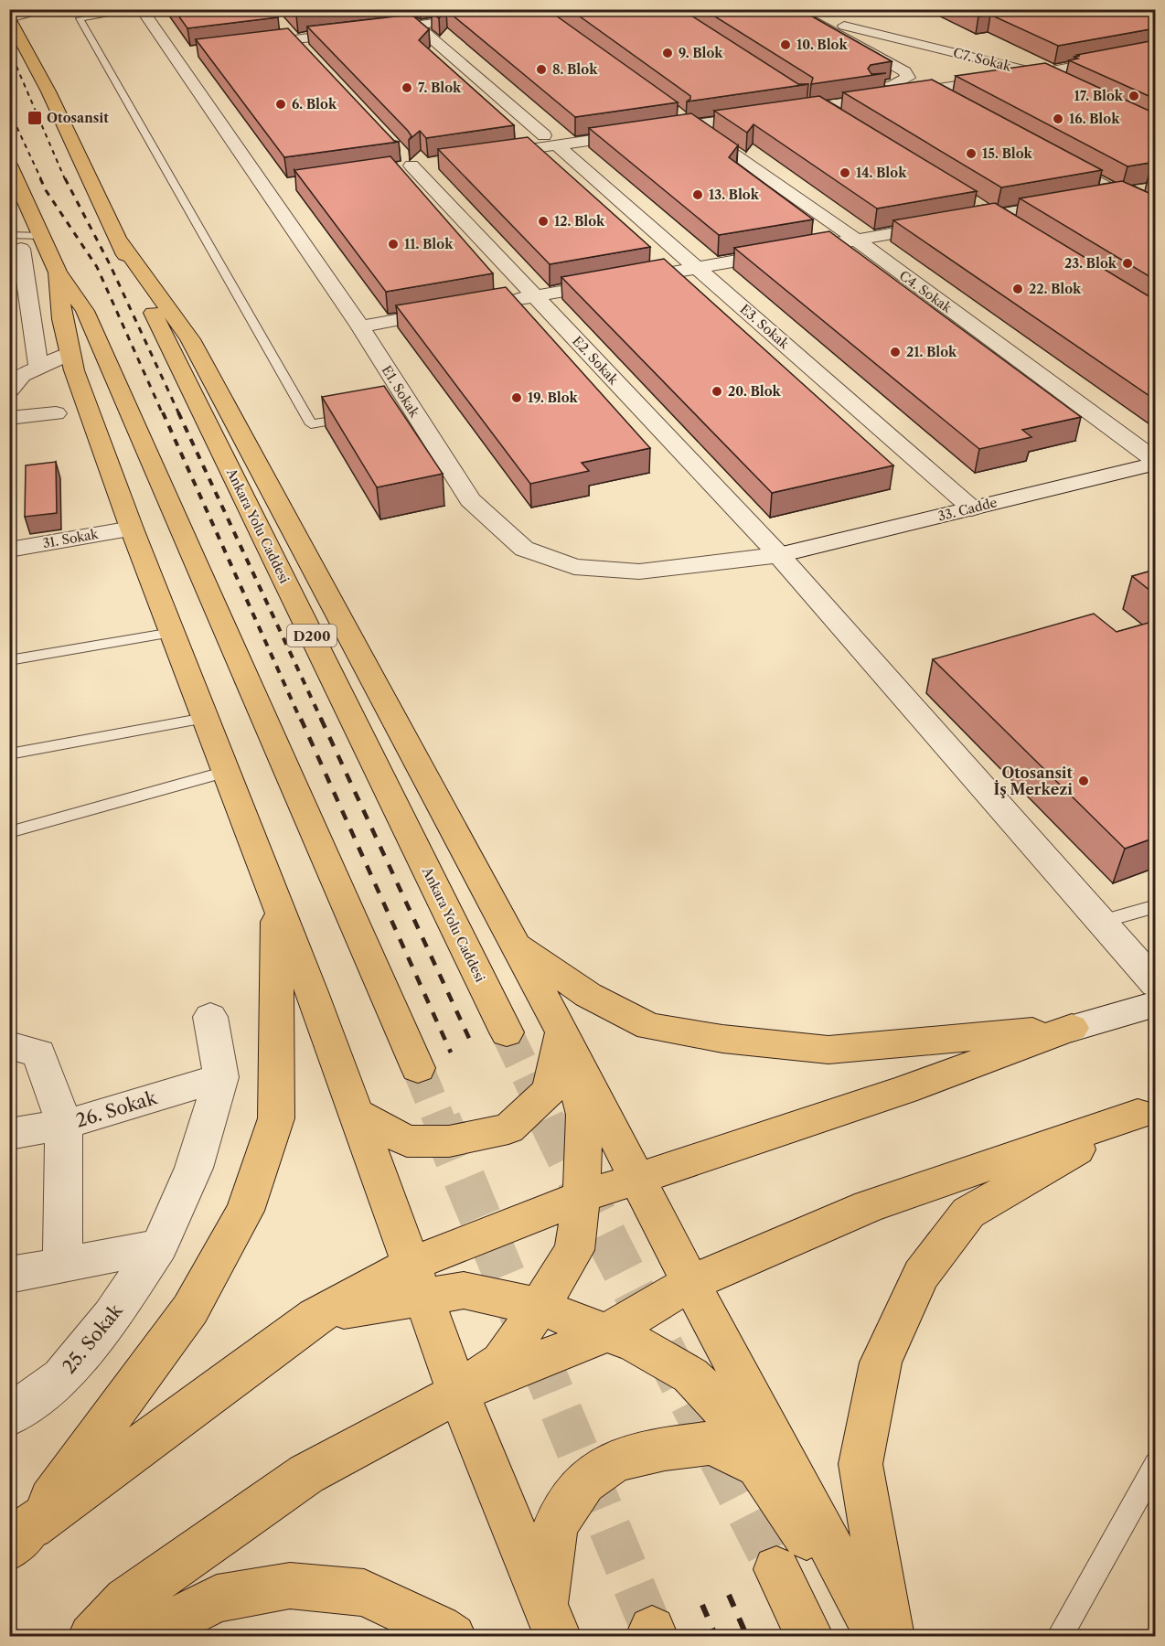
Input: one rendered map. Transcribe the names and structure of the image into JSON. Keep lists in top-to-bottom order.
{
  "streets": {
    "highway": ["Ankara Yolu Caddesi", "D200"],
    "street": [
      "C7. Sokak",
      "C4. Sokak",
      "E3. Sokak",
      "E2. Sokak",
      "E1. Sokak",
      "33. Cadde",
      "31. Sokak",
      "26. Sokak",
      "25. Sokak"
    ]
  },
  "crossings": [
    ["C4. Sokak", "33. Cadde"],
    ["E3. Sokak", "33. Cadde"],
    ["E2. Sokak", "E1. Sokak"],
    ["E2. Sokak", "33. Cadde"],
    ["E1. Sokak", "33. Cadde"],
    ["26. Sokak", "25. Sokak"]
  ],
  "places": {
    "other": [
      "10. Blok",
      "9. Blok",
      "8. Blok",
      "7. Blok",
      "17. Blok",
      "6. Blok",
      "16. Blok",
      "15. Blok",
      "14. Blok",
      "13. Blok",
      "12. Blok",
      "11. Blok",
      "23. Blok",
      "22. Blok",
      "21. Blok",
      "20. Blok",
      "19. Blok",
      "Otosansit İş Merkezi"
    ],
    "transit": ["Otosansit"]
  }
}
